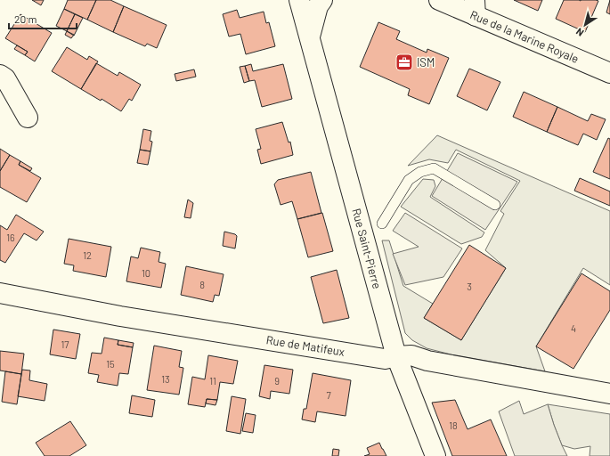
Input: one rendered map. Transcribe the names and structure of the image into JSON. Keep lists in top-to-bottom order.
{
  "streets": {
    "street": ["Rue de la Marine Royale", "Rue Saint-Pierre", "Rue de Matifeux"]
  },
  "crossings": [
    ["Rue Saint-Pierre", "Rue de Matifeux"]
  ],
  "places": {
    "office": ["ISM"]
  },
  "house_numbers": [
    "16",
    "12",
    "10",
    "8",
    "3",
    "4",
    "17",
    "15",
    "13",
    "11",
    "9",
    "7",
    "18"
  ],
  "scale_bar": "20 m",
  "north": "bottom left"
}
